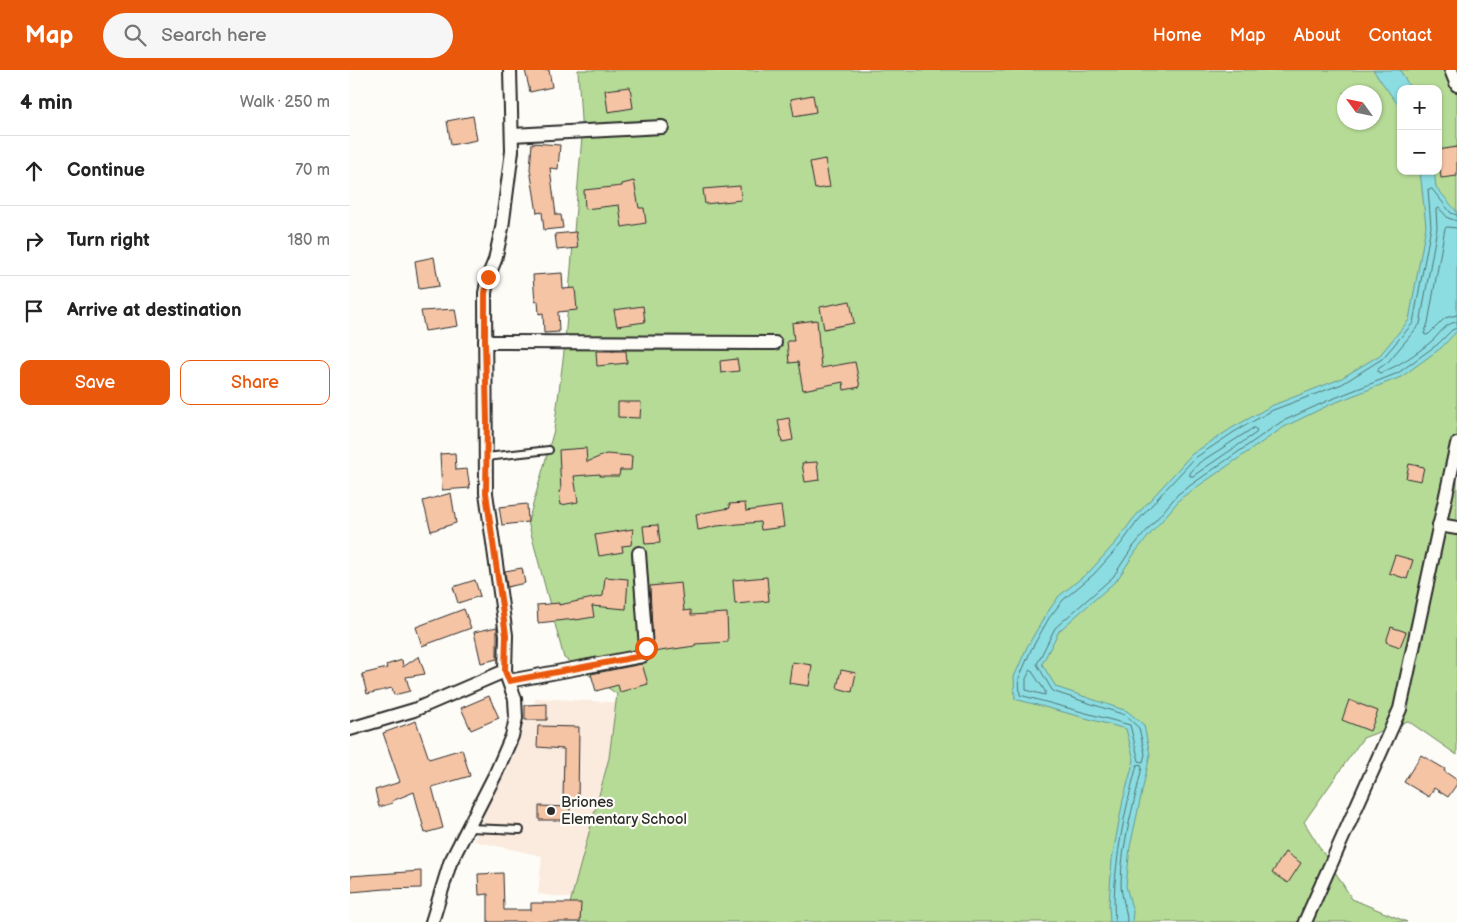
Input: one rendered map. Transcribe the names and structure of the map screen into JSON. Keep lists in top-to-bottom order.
{
  "places": ["Briones Elementary School"],
  "north": "top left",
  "page": {
    "header": "Map",
    "search": "Search here",
    "nav": [
      "Home",
      "Map",
      "About",
      "Contact"
    ],
    "heading": ["4 min", "Walk · 250 m"],
    "map_buttons": ["+", "−"],
    "list": [
      ["Continue", "70 m"],
      ["Turn right", "180 m"],
      "Arrive at destination"
    ],
    "buttons": ["Save", "Share"]
  }
}
